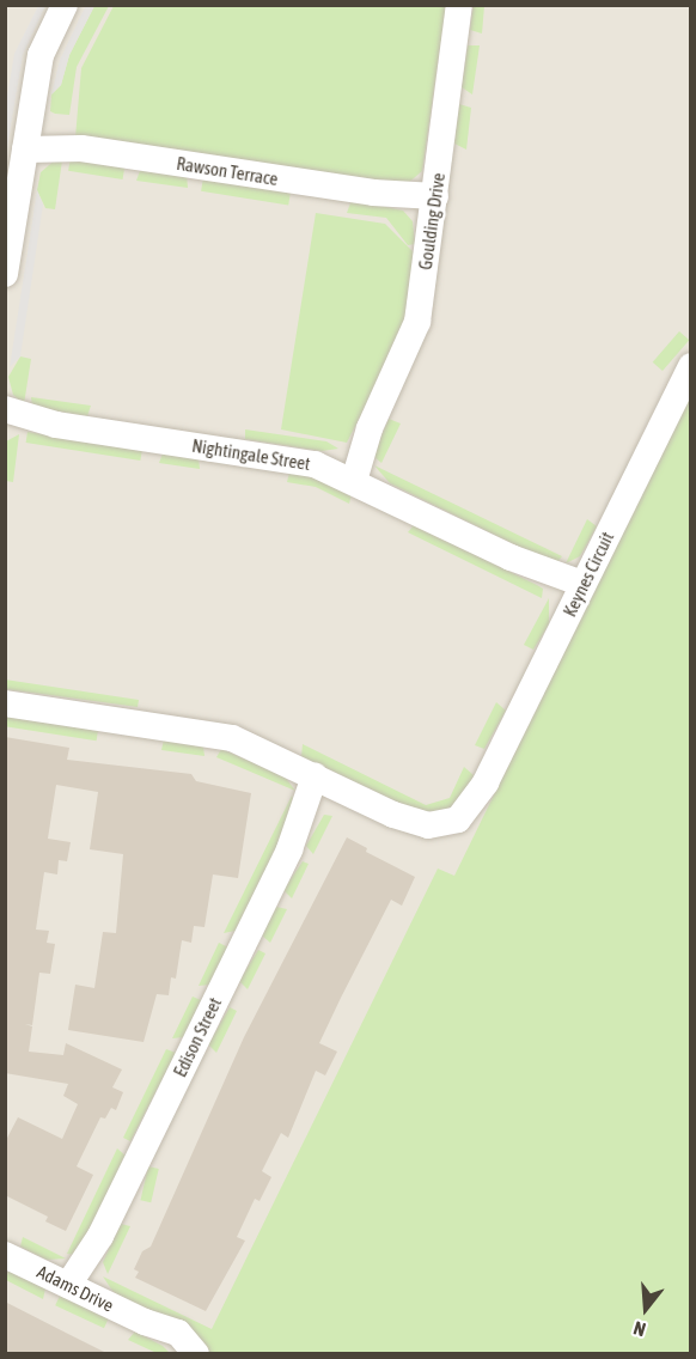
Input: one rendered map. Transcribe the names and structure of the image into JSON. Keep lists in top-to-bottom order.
{
  "streets": {
    "street": [
      "Rawson Terrace",
      "Goulding Drive",
      "Nightingale Street",
      "Keynes Circuit",
      "Edison Street",
      "Adams Drive"
    ]
  },
  "crossings": [
    ["Rawson Terrace", "Goulding Drive"],
    ["Goulding Drive", "Nightingale Street"],
    ["Nightingale Street", "Keynes Circuit"],
    ["Keynes Circuit", "Edison Street"],
    ["Edison Street", "Adams Drive"]
  ],
  "north": "bottom"
}
